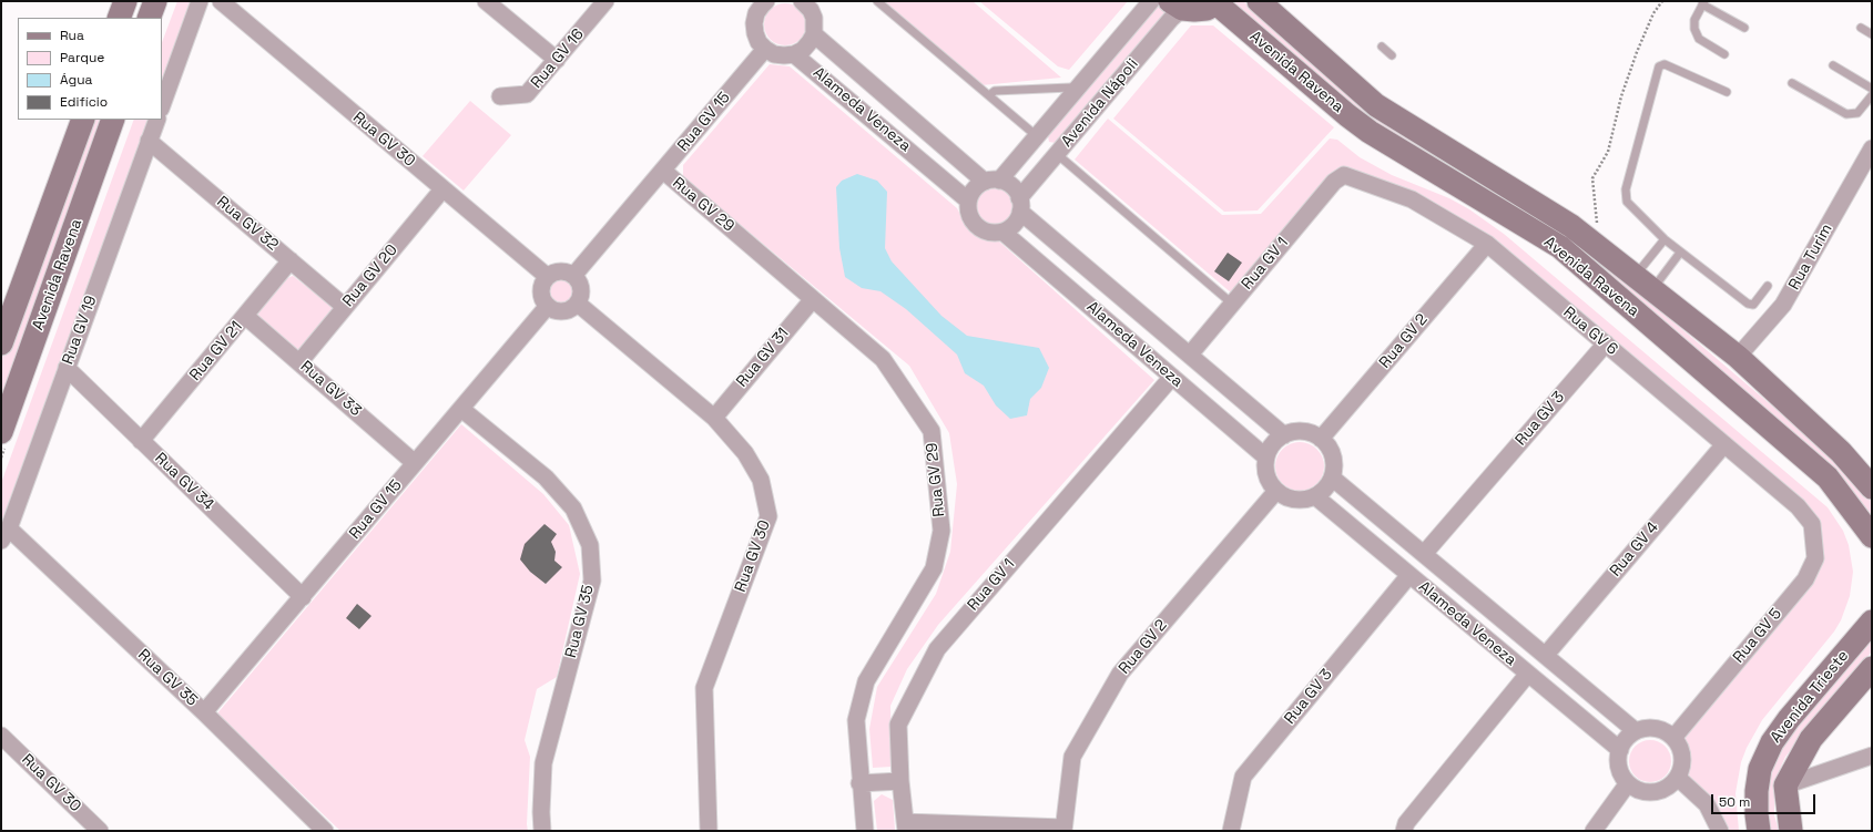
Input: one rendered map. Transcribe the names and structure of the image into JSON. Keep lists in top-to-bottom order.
{
  "streets": {
    "street": [
      "Rua GV 16",
      "Avenida Ravena",
      "Avenida Nápoli",
      "Alameda Veneza",
      "Rua GV 15",
      "Rua GV 30",
      "Rua GV 29",
      "Rua GV 32",
      "Rua Turim",
      "Rua GV 1",
      "Rua GV 20",
      "Rua GV 19",
      "Rua GV 6",
      "Rua GV 2",
      "Rua GV 21",
      "Rua GV 31",
      "Rua GV 33",
      "Rua GV 3",
      "Rua GV 34",
      "Rua GV 4",
      "Rua GV 35",
      "Rua GV 5",
      "Avenida Trieste"
    ]
  },
  "crossings": [
    ["Avenida Ravena", "Rua Turim"],
    ["Avenida Nápoli", "Alameda Veneza"],
    ["Alameda Veneza", "Rua GV 1"],
    ["Alameda Veneza", "Rua GV 2"],
    ["Alameda Veneza", "Rua GV 3"],
    ["Alameda Veneza", "Rua GV 4"],
    ["Alameda Veneza", "Rua GV 5"],
    ["Rua GV 15", "Rua GV 30"],
    ["Rua GV 15", "Rua GV 29"],
    ["Rua GV 15", "Rua GV 33"],
    ["Rua GV 15", "Rua GV 34"],
    ["Rua GV 15", "Rua GV 35"],
    ["Rua GV 30", "Rua GV 20"],
    ["Rua GV 30", "Rua GV 31"],
    ["Rua GV 29", "Rua GV 31"],
    ["Rua GV 32", "Rua GV 20"],
    ["Rua GV 32", "Rua GV 19"],
    ["Rua GV 32", "Rua GV 21"],
    ["Rua GV 1", "Rua GV 6"],
    ["Rua GV 20", "Rua GV 33"],
    ["Rua GV 19", "Rua GV 34"],
    ["Rua GV 19", "Rua GV 35"],
    ["Rua GV 6", "Rua GV 2"],
    ["Rua GV 6", "Rua GV 3"],
    ["Rua GV 6", "Rua GV 4"],
    ["Rua GV 6", "Rua GV 5"],
    ["Rua GV 21", "Rua GV 33"],
    ["Rua GV 21", "Rua GV 34"]
  ],
  "legend": [
    "Rua",
    "Parque",
    "Água",
    "Edifício"
  ],
  "scale_bar": "50 m"
}
